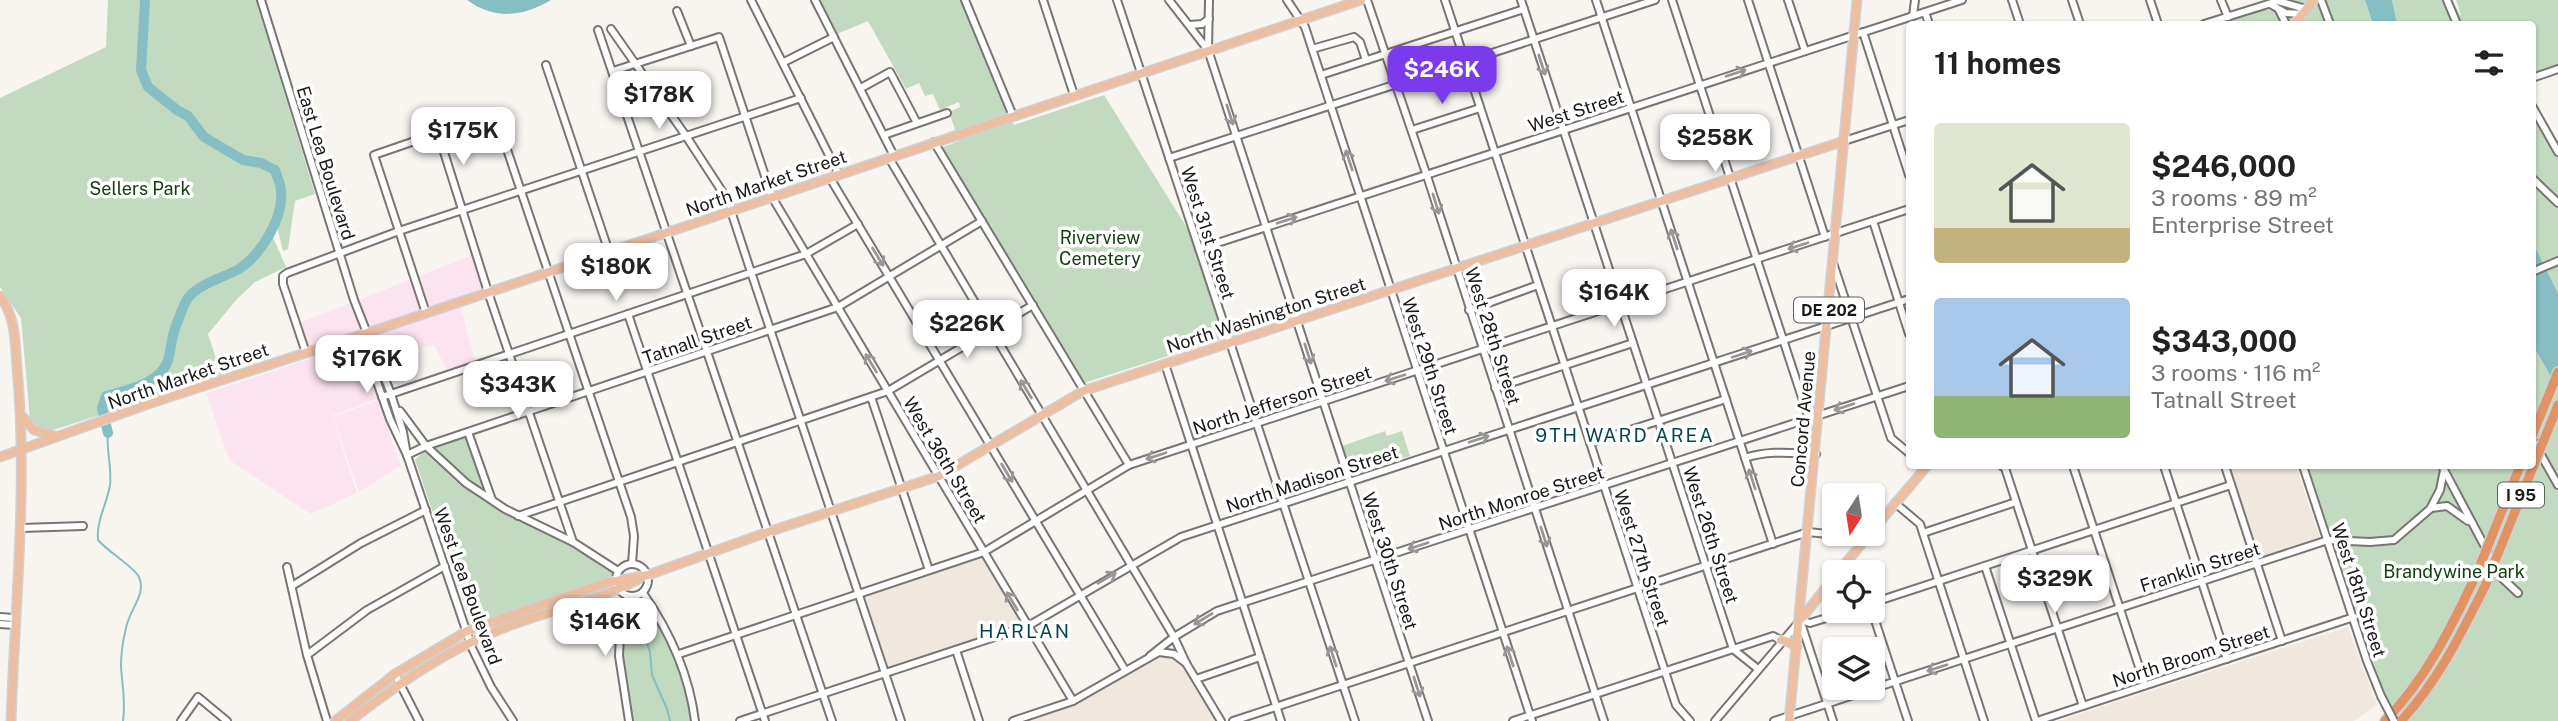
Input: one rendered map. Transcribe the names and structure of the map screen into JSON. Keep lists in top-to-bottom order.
{
  "streets": {
    "highway": ["I 95"],
    "main road": [
      "North Market Street",
      "DE 202",
      "North Washington Street",
      "Concord Avenue"
    ],
    "street": [
      "West Street",
      "East Lea Boulevard",
      "West 31st Street",
      "West 28th Street",
      "Tatnall Street",
      "West 29th Street",
      "North Jefferson Street",
      "West 36th Street",
      "North Madison Street",
      "North Monroe Street",
      "West 26th Street",
      "West 27th Street",
      "West 30th Street",
      "Franklin Street",
      "West Lea Boulevard",
      "West 18th Street",
      "North Broom Street"
    ]
  },
  "crossings": [
    ["West Street", "West 31st Street"],
    ["West Street", "West 28th Street"],
    ["West Street", "West 29th Street"],
    ["West Street", "Concord Avenue"],
    ["West Street", "West 26th Street"],
    ["West Street", "West 27th Street"],
    ["West Street", "West 30th Street"],
    ["East Lea Boulevard", "North Market Street"],
    ["East Lea Boulevard", "West Lea Boulevard"],
    ["North Market Street", "West 31st Street"],
    ["North Market Street", "West 29th Street"],
    ["North Market Street", "West 36th Street"],
    ["North Market Street", "West 30th Street"],
    ["North Market Street", "West Lea Boulevard"],
    ["West 31st Street", "North Washington Street"],
    ["West 31st Street", "North Jefferson Street"],
    ["West 31st Street", "North Madison Street"],
    ["West 31st Street", "North Monroe Street"],
    ["North Washington Street", "West 28th Street"],
    ["North Washington Street", "West 29th Street"],
    ["North Washington Street", "Concord Avenue"],
    ["North Washington Street", "West 36th Street"],
    ["North Washington Street", "West 26th Street"],
    ["North Washington Street", "West 27th Street"],
    ["North Washington Street", "West 30th Street"],
    ["North Washington Street", "West Lea Boulevard"],
    ["West 28th Street", "North Jefferson Street"],
    ["West 28th Street", "North Madison Street"],
    ["West 28th Street", "North Monroe Street"],
    ["Tatnall Street", "West 36th Street"],
    ["Tatnall Street", "West Lea Boulevard"],
    ["West 29th Street", "North Jefferson Street"],
    ["West 29th Street", "North Madison Street"],
    ["West 29th Street", "North Monroe Street"],
    ["North Jefferson Street", "Concord Avenue"],
    ["North Jefferson Street", "West 36th Street"],
    ["North Jefferson Street", "West 26th Street"],
    ["North Jefferson Street", "West 27th Street"],
    ["North Jefferson Street", "West 30th Street"],
    ["Concord Avenue", "North Madison Street"],
    ["Concord Avenue", "North Monroe Street"],
    ["Concord Avenue", "Franklin Street"],
    ["West 36th Street", "North Madison Street"],
    ["West 36th Street", "North Monroe Street"],
    ["North Madison Street", "West 26th Street"],
    ["North Madison Street", "West 27th Street"],
    ["North Madison Street", "West 30th Street"],
    ["I 95", "West 18th Street"],
    ["North Monroe Street", "West 26th Street"],
    ["North Monroe Street", "West 27th Street"],
    ["North Monroe Street", "West 30th Street"],
    ["Franklin Street", "West 18th Street"],
    ["West 18th Street", "North Broom Street"]
  ],
  "districts": ["9TH WARD AREA", "HARLAN"],
  "parks": ["Sellers Park", "Riverview Cemetery", "Brandywine Park"],
  "north": "bottom",
  "page": {
    "heading": "11 homes",
    "price": [
      "$246K",
      "$178K",
      "$175K",
      "$258K",
      "$180K",
      "$164K",
      "$226K",
      "$176K",
      "$343K",
      "$329K",
      "$146K"
    ],
    "list": [
      {
        "name": "$246,000",
        "note": "3 rooms · 89 m² · Enterprise Street"
      },
      {
        "name": "$343,000",
        "note": "3 rooms · 116 m² · Tatnall Street"
      }
    ]
  }
}
